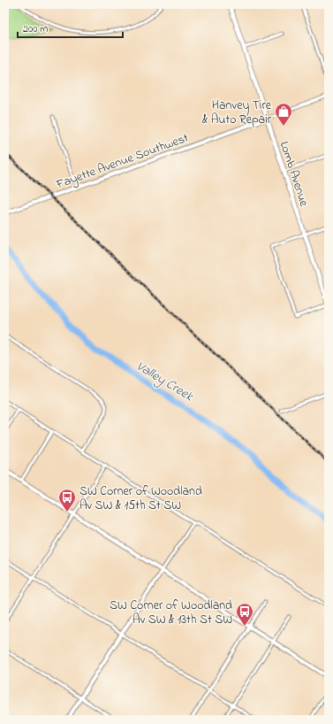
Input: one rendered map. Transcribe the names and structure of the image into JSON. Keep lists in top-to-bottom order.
{
  "streets": {
    "main road": ["Lomb Avenue"],
    "street": ["Fayette Avenue Southwest"]
  },
  "crossings": [
    ["Fayette Avenue Southwest", "Lomb Avenue"]
  ],
  "water": ["Valley Creek"],
  "places": {
    "shop": ["Hanvey Tire & Auto Repair"],
    "bus stop": ["SW Corner of Woodland Av SW & 15th St SW", "SW Corner of Woodland Av SW & 13th St SW"]
  },
  "scale_bar": "200 m"
}
